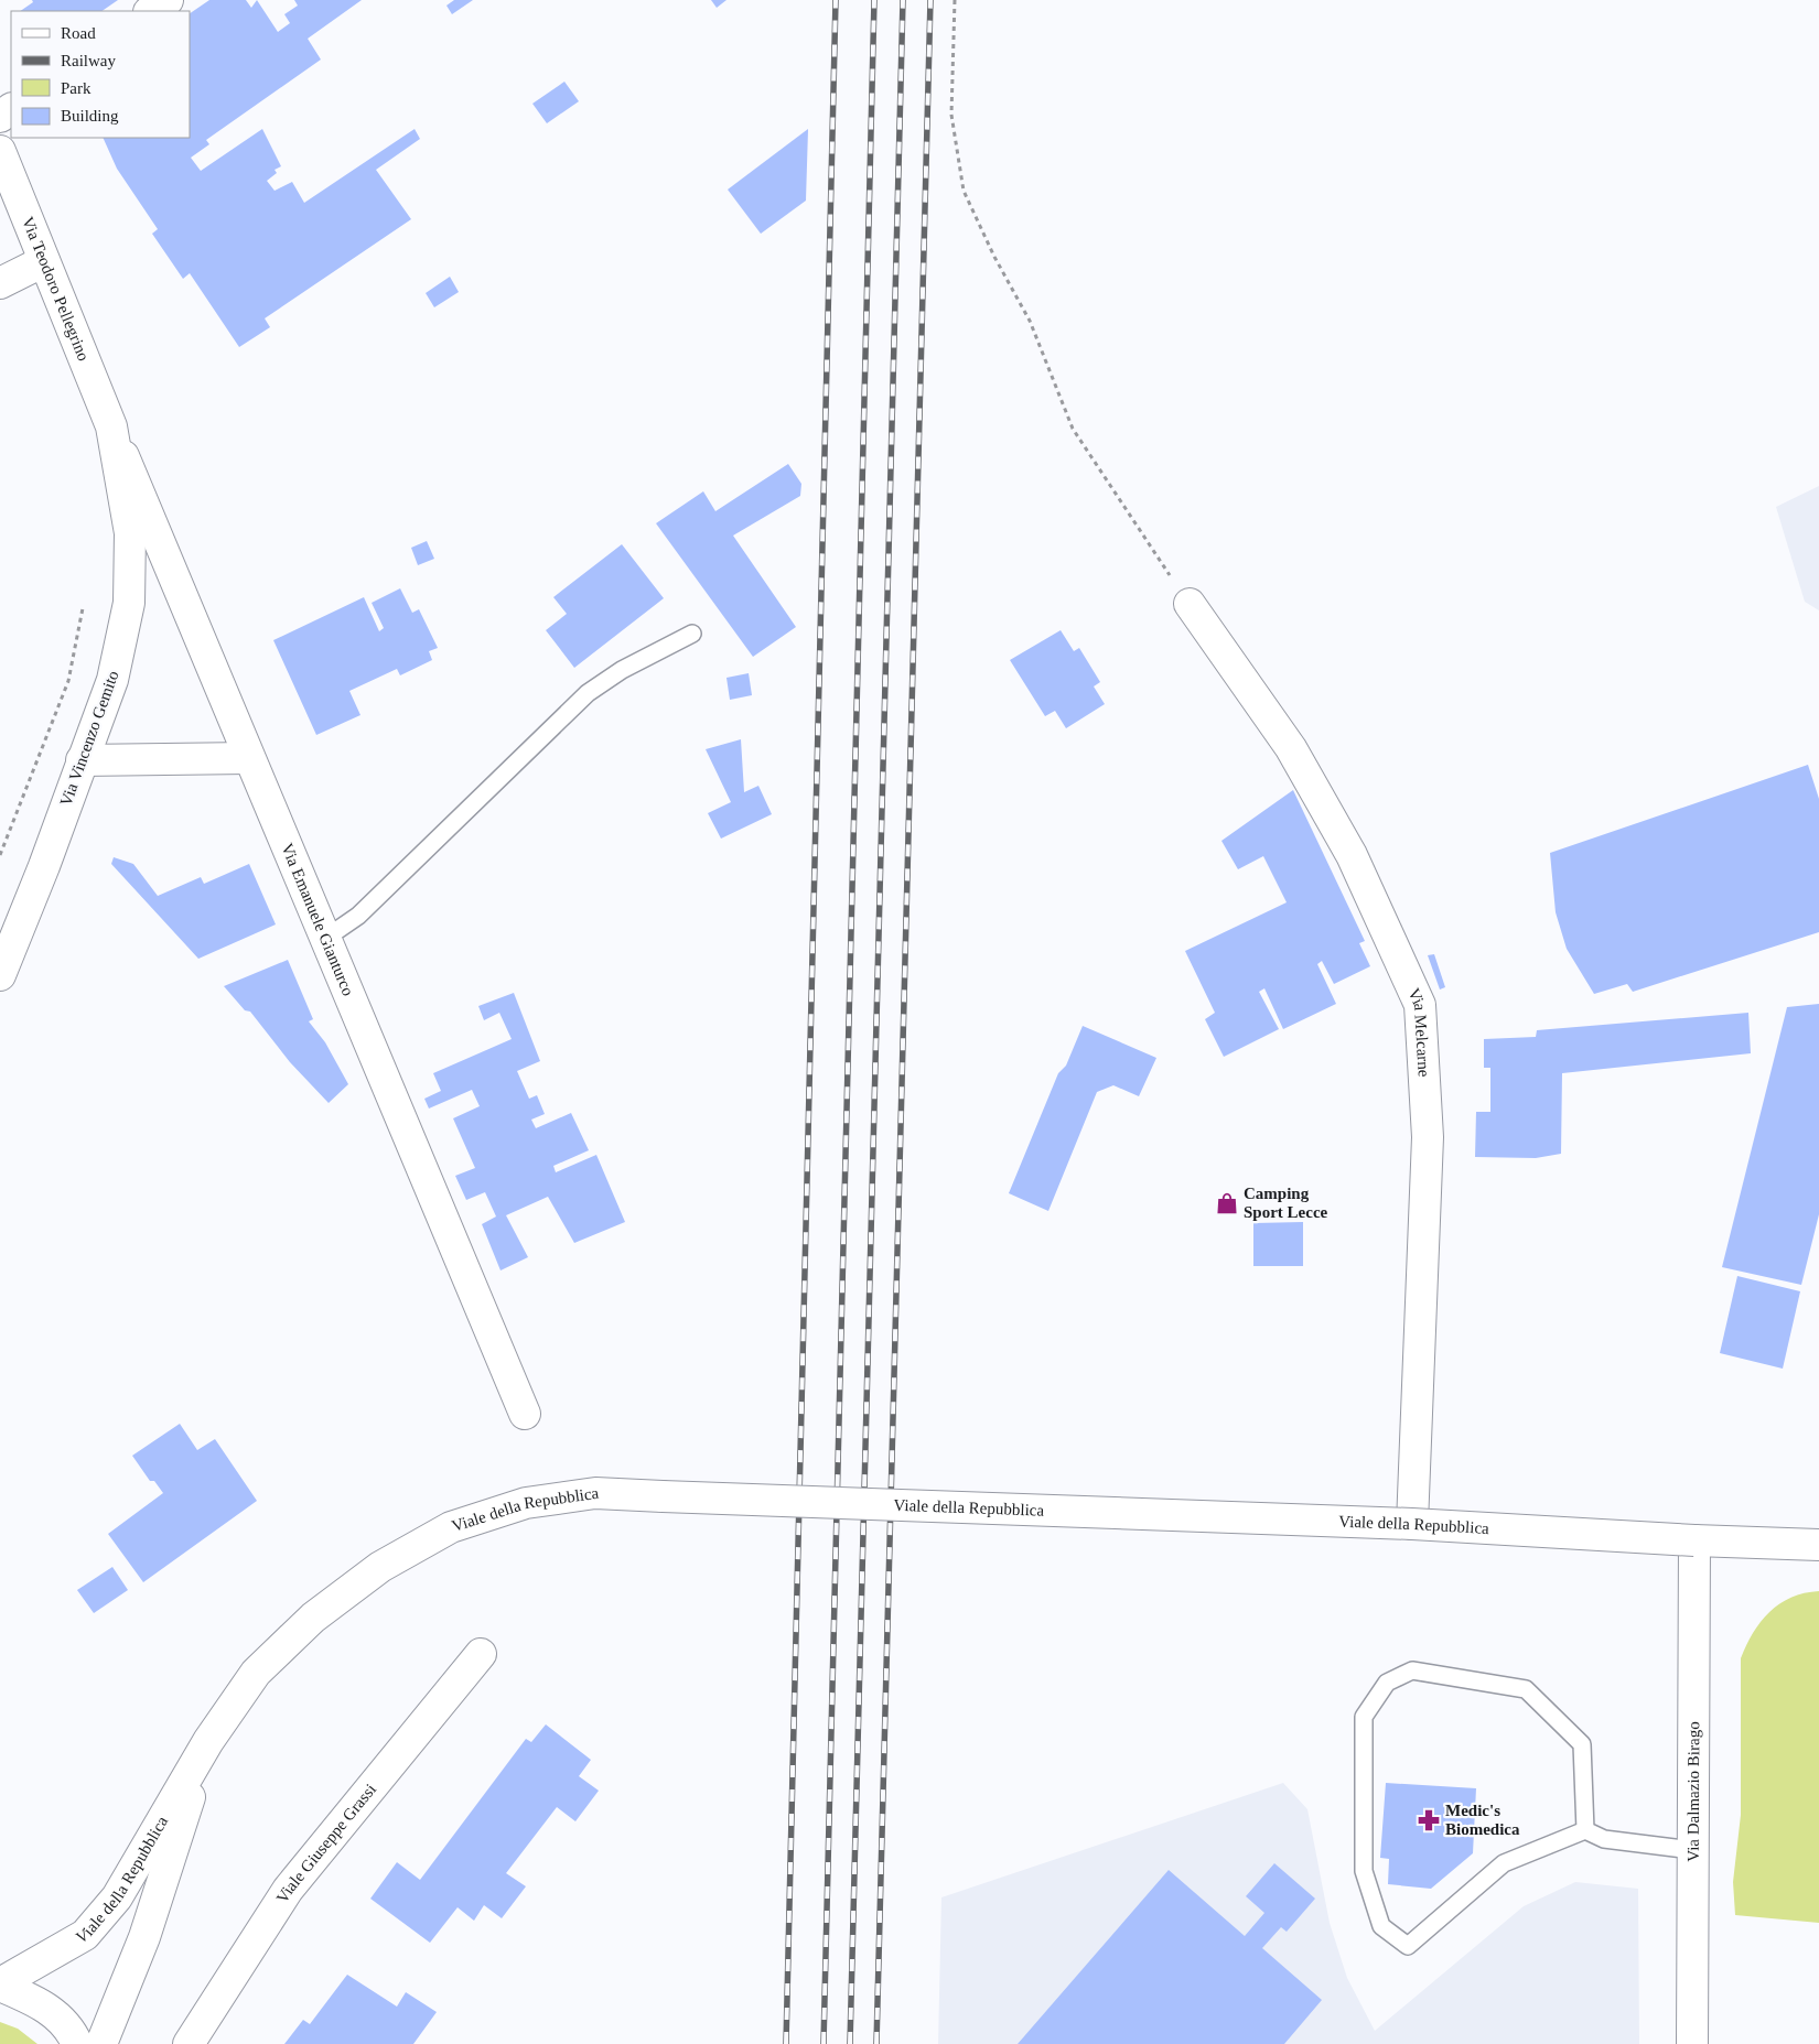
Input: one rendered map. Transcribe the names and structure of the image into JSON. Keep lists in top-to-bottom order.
{
  "streets": {
    "street": [
      "Via Teodoro Pellegrino",
      "Via Vincenzo Gemito",
      "Via Emanuele Gianturco",
      "Via Melcarne",
      "Viale della Repubblica",
      "Via Dalmazio Birago",
      "Viale Giuseppe Grassi"
    ]
  },
  "crossings": [
    ["Via Teodoro Pellegrino", "Via Vincenzo Gemito"],
    ["Via Teodoro Pellegrino", "Via Emanuele Gianturco"],
    ["Via Vincenzo Gemito", "Via Emanuele Gianturco"],
    ["Via Melcarne", "Viale della Repubblica"],
    ["Viale della Repubblica", "Via Dalmazio Birago"]
  ],
  "places": {
    "shop": ["Camping Sport Lecce"],
    "pharmacy": ["Medic's Biomedica"]
  },
  "legend": [
    "Road",
    "Railway",
    "Park",
    "Building"
  ]
}
